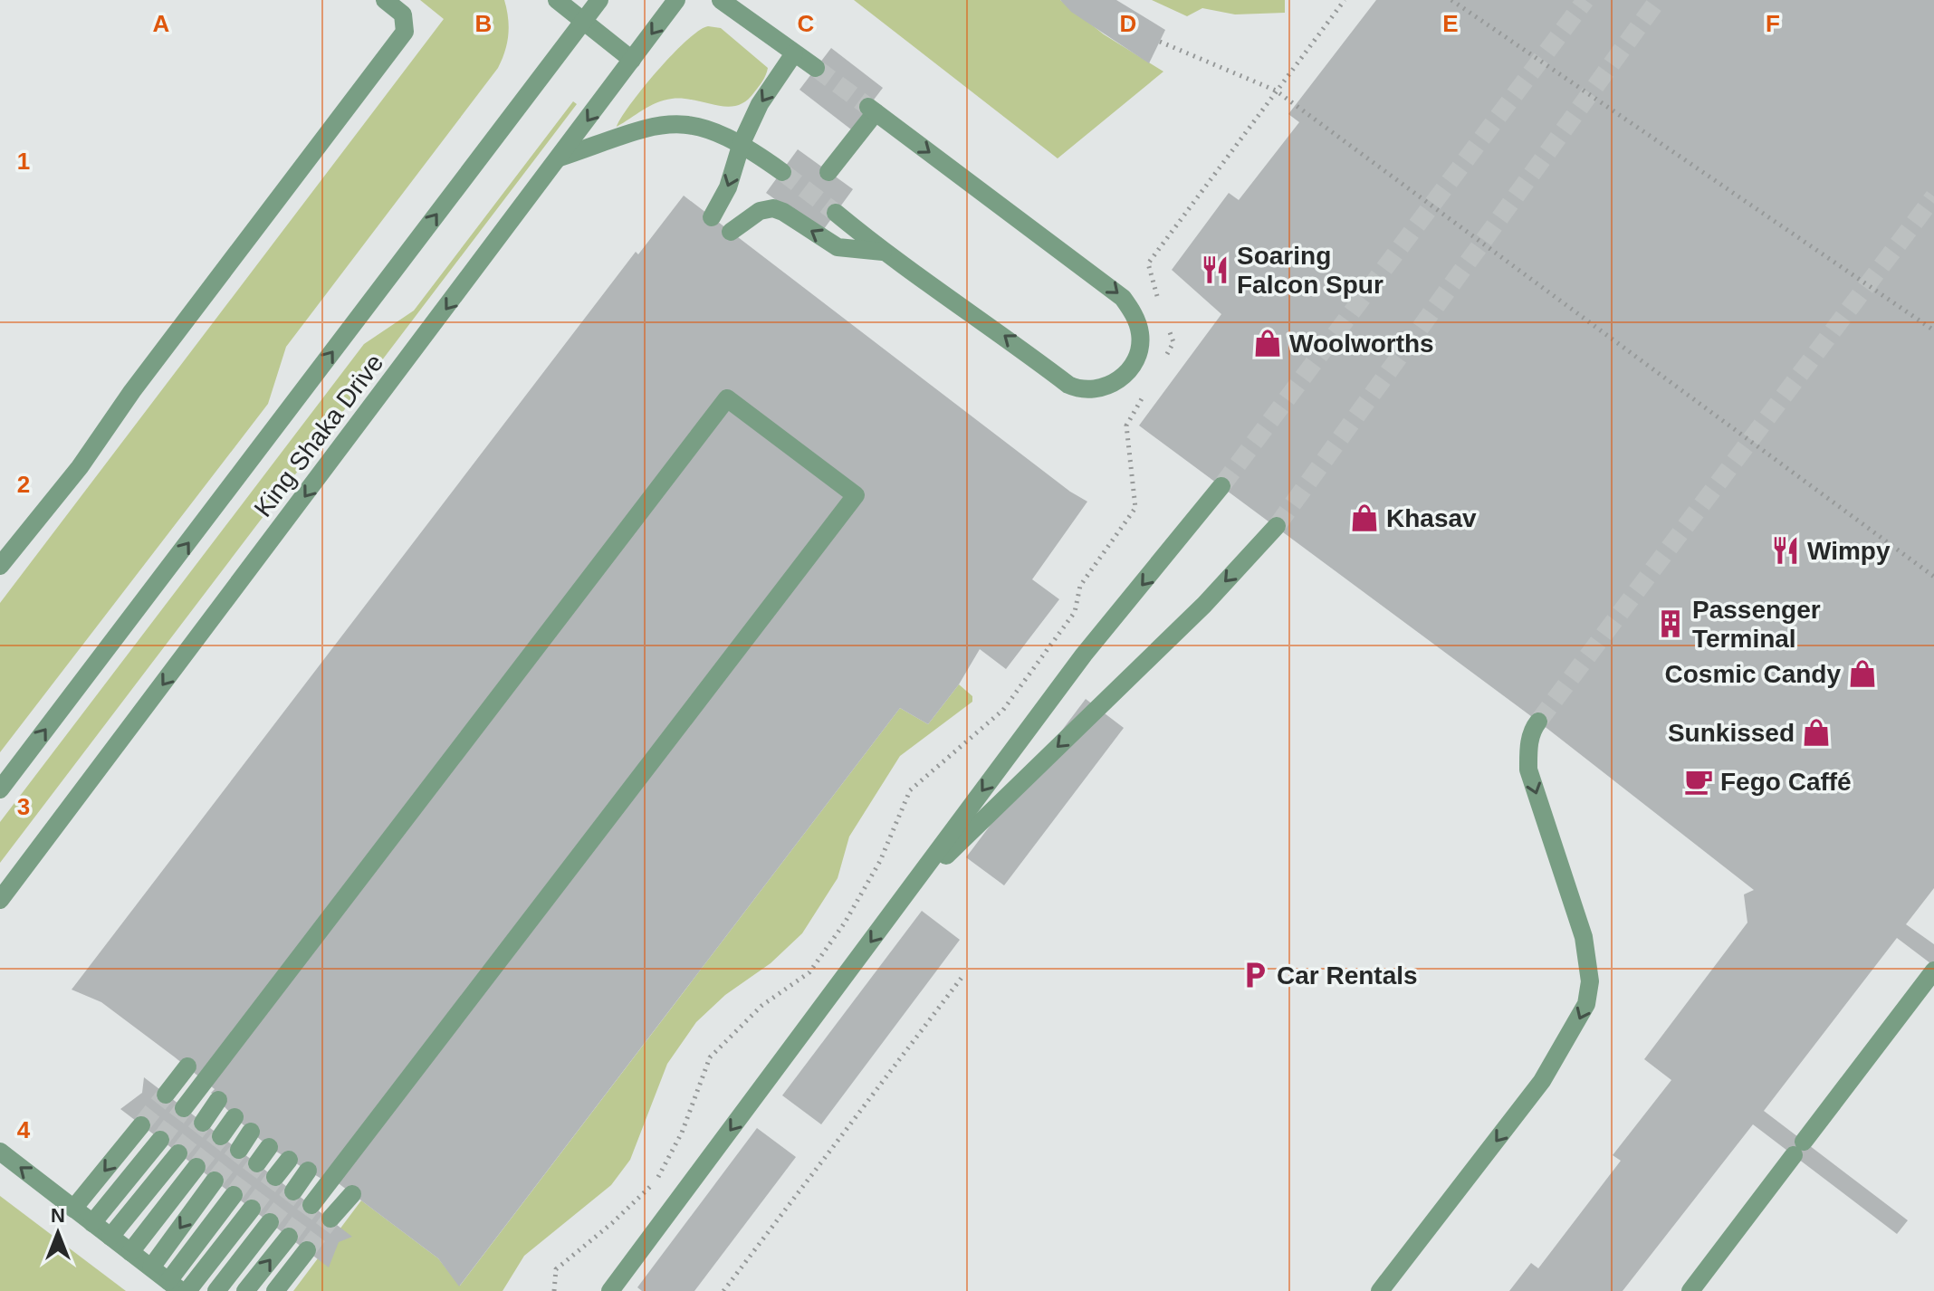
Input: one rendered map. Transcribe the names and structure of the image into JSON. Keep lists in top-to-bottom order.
{
  "streets": {
    "street": ["King Shaka Drive"]
  },
  "places": {
    "restaurant": ["Soaring Falcon Spur", "Wimpy"],
    "shop": [
      "Woolworths",
      "Khasav",
      "Cosmic Candy",
      "Sunkissed"
    ],
    "building": ["Passenger Terminal"],
    "cafe": ["Fego Caffé"],
    "parking": ["Car Rentals"]
  },
  "north": "top",
  "grid": {
    "columns": [
      "A",
      "B",
      "C",
      "D",
      "E",
      "F"
    ],
    "rows": [
      "1",
      "2",
      "3",
      "4"
    ]
  }
}
